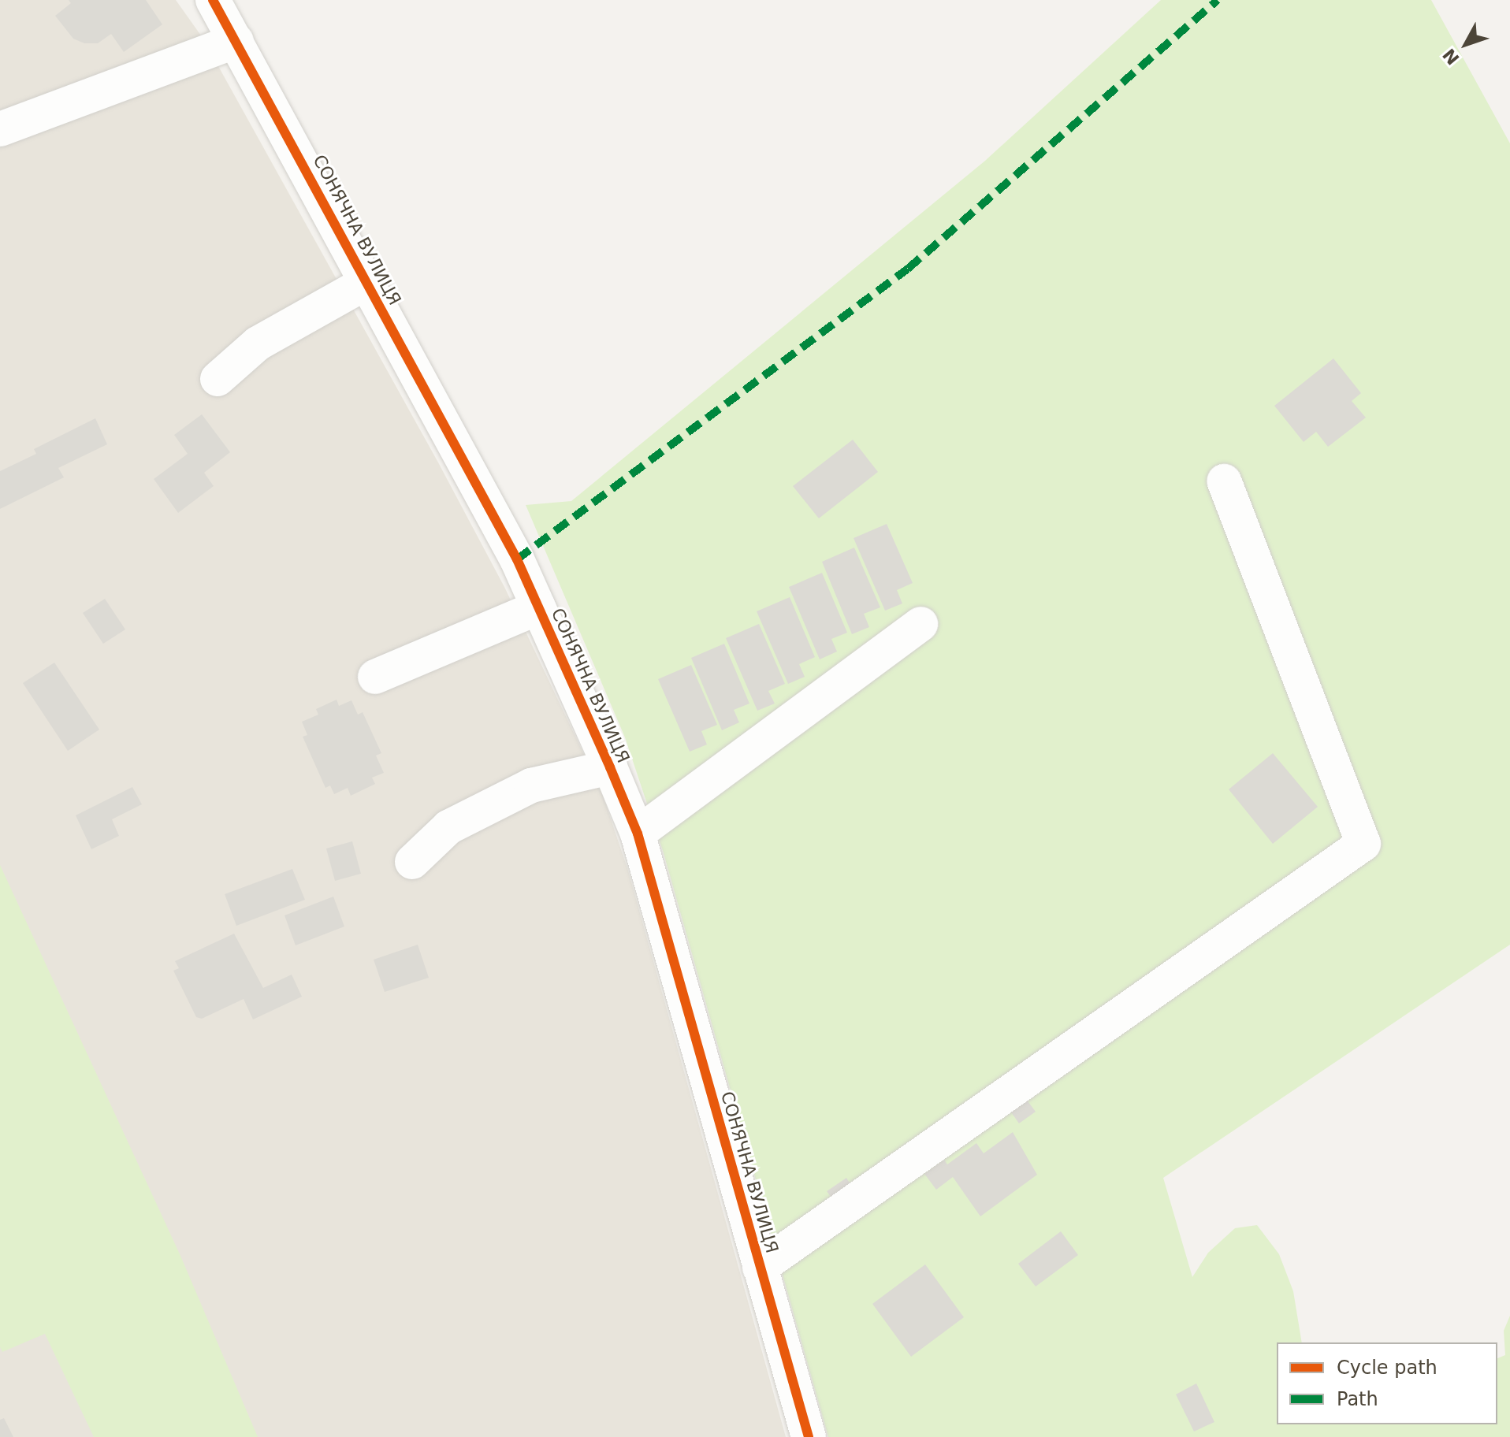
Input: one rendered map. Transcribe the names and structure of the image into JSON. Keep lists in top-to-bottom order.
{
  "streets": {
    "street": ["СОНЯЧНА ВУЛИЦЯ"]
  },
  "legend": ["Cycle path", "Path"],
  "north": "bottom left"
}
